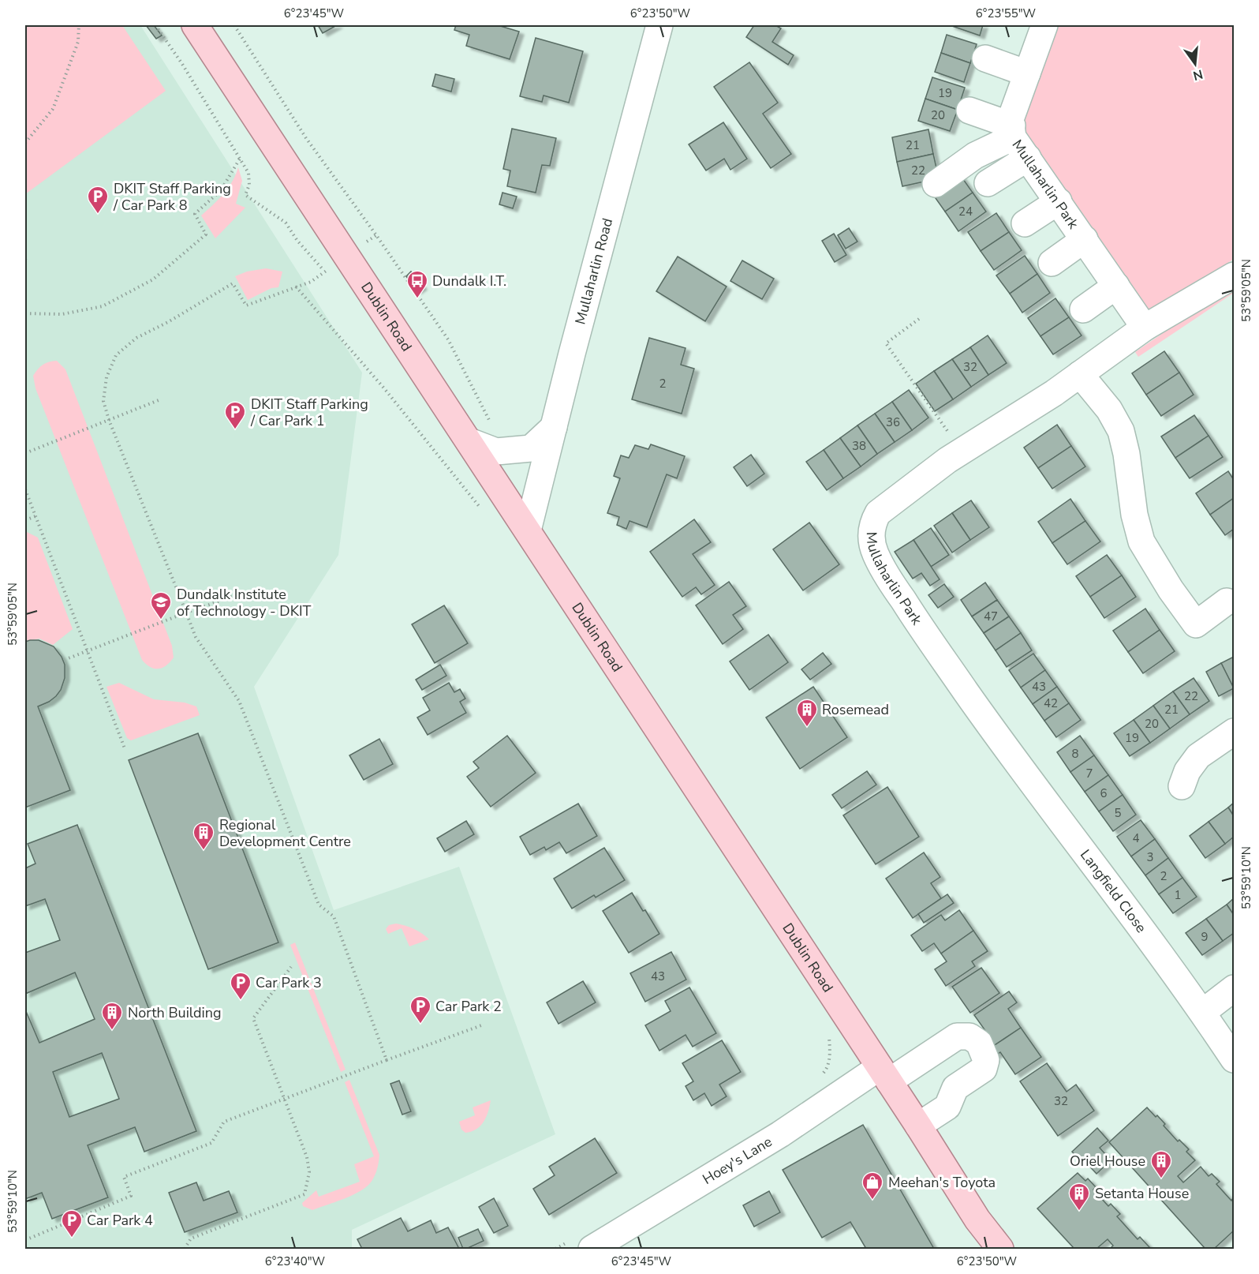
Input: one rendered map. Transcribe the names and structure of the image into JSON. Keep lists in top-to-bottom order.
{
  "streets": {
    "main road": ["Dublin Road"],
    "street": [
      "Mullaharlin Park",
      "Mullaharlin Road",
      "Langfield Close",
      "Hoey's Lane"
    ]
  },
  "crossings": [
    ["Mullaharlin Park", "Langfield Close"],
    ["Mullaharlin Road", "Dublin Road"],
    ["Dublin Road", "Hoey's Lane"]
  ],
  "places": {
    "parking": [
      "DKIT Staff Parking / Car Park 8",
      "DKIT Staff Parking / Car Park 1",
      "Car Park 3",
      "Car Park 2",
      "Car Park 4"
    ],
    "bus stop": ["Dundalk I.T."],
    "school or university": ["Dundalk Institute of Technology - DKIT"],
    "building": [
      "Rosemead",
      "Regional Development Centre",
      "North Building",
      "Oriel House",
      "Setanta House"
    ],
    "shop": ["Meehan's Toyota"]
  },
  "house_numbers": [
    "19",
    "20",
    "21",
    "22",
    "24",
    "32",
    "2",
    "36",
    "38",
    "47",
    "43",
    "22",
    "42",
    "21",
    "20",
    "19",
    "8",
    "7",
    "6",
    "5",
    "4",
    "3",
    "2",
    "1",
    "9",
    "43",
    "32"
  ],
  "north": "bottom",
  "coordinates": [
    "6°23'45\"W",
    "6°23'50\"W",
    "6°23'55\"W",
    "53°59'05\"N",
    "53°59'10\"N",
    "6°23'40\"W"
  ]
}
